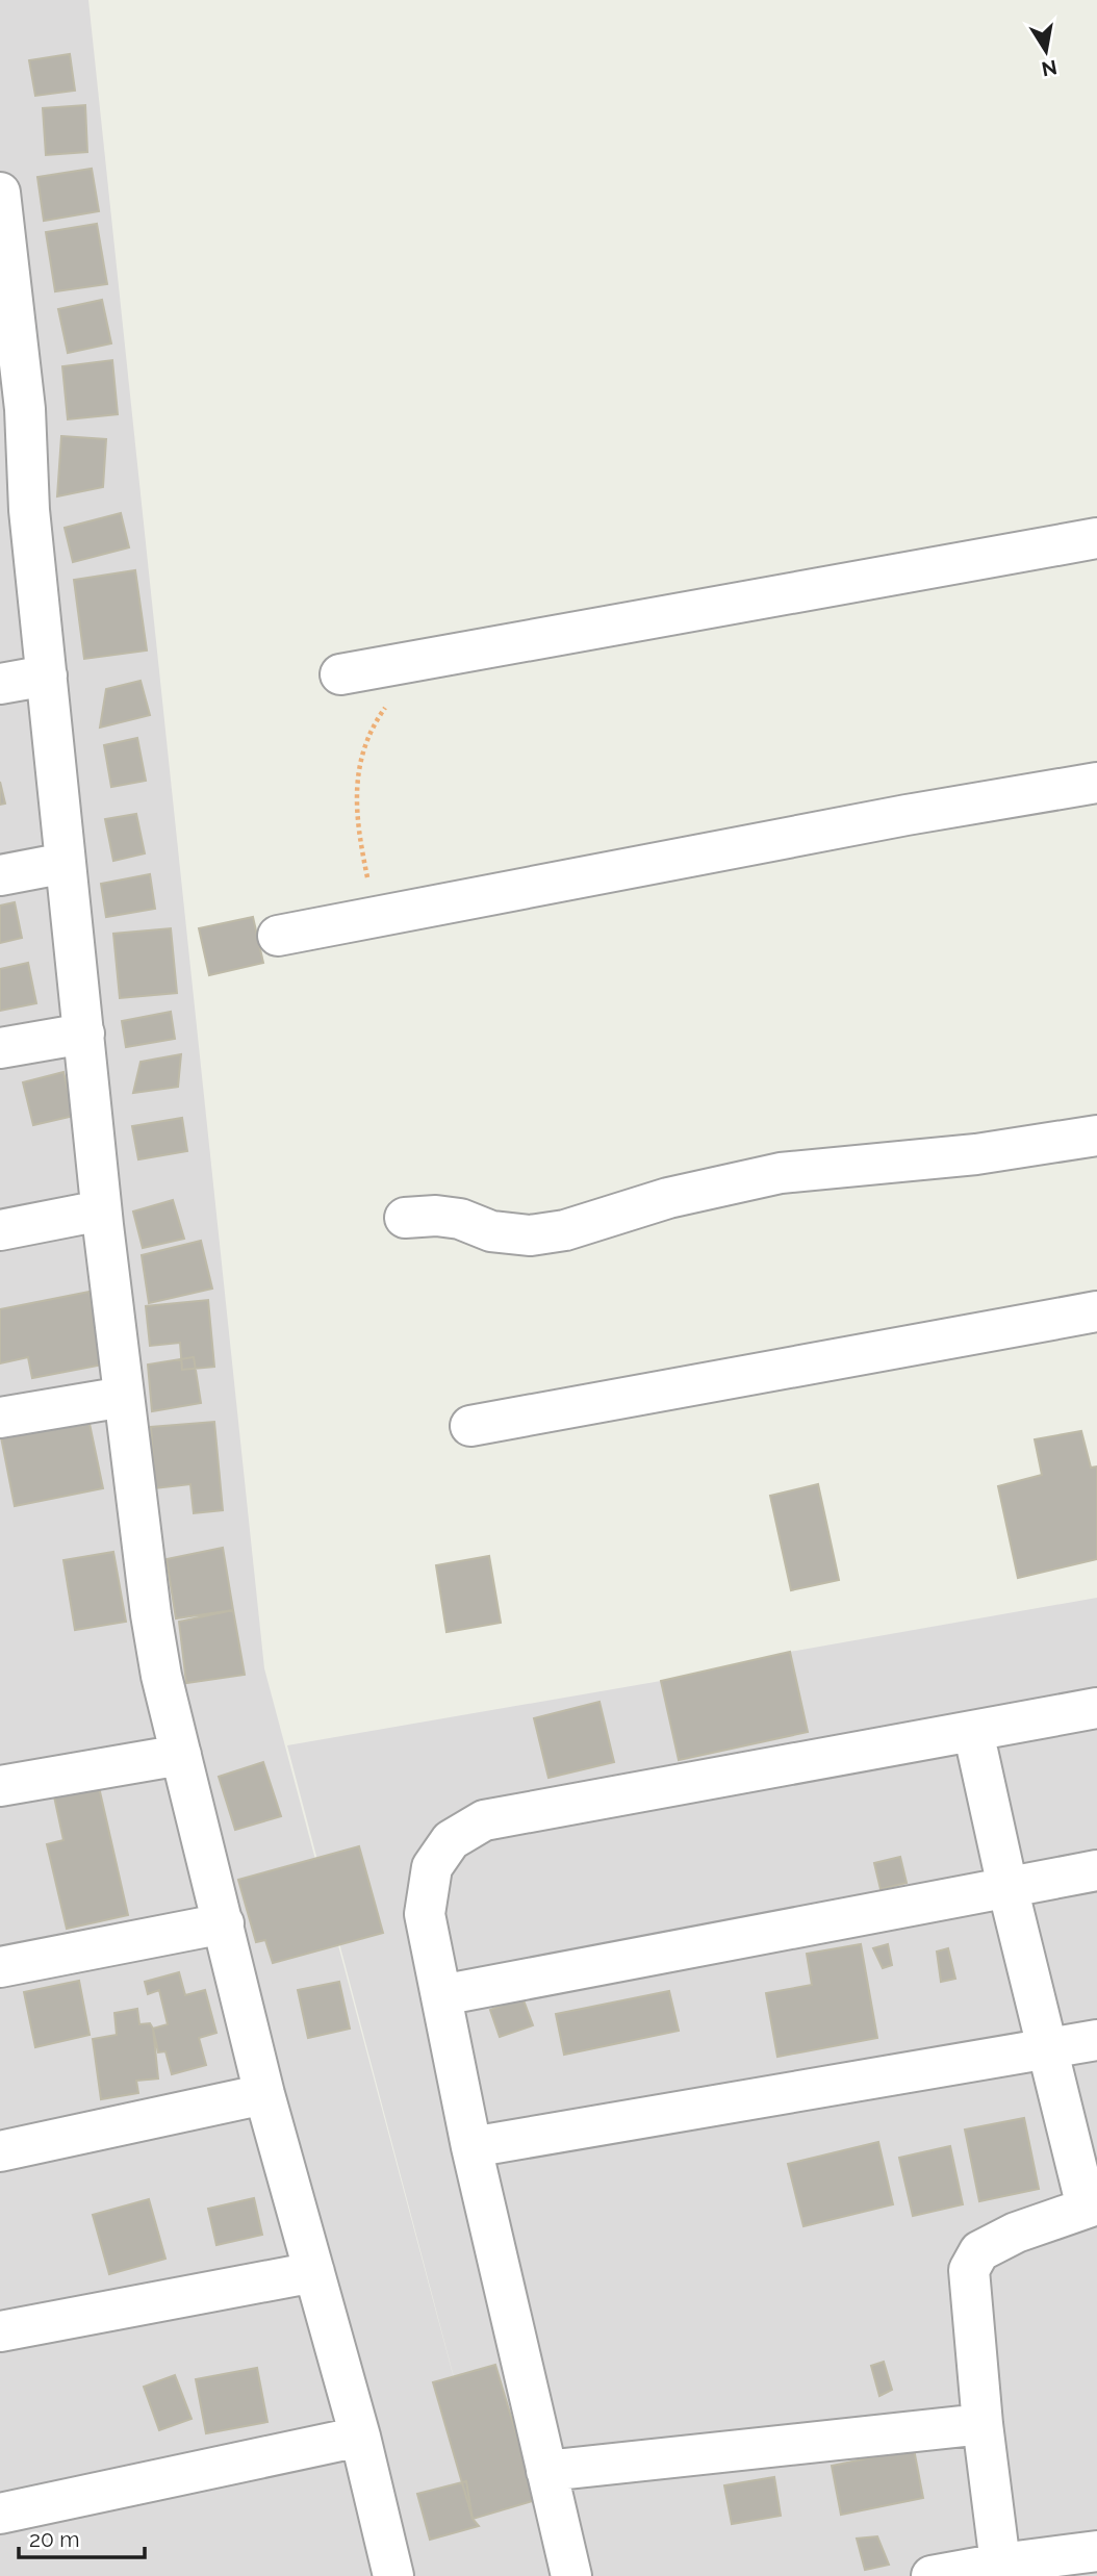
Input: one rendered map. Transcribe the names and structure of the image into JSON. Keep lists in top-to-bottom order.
{
  "scale_bar": "20 m",
  "north": "bottom"
}
